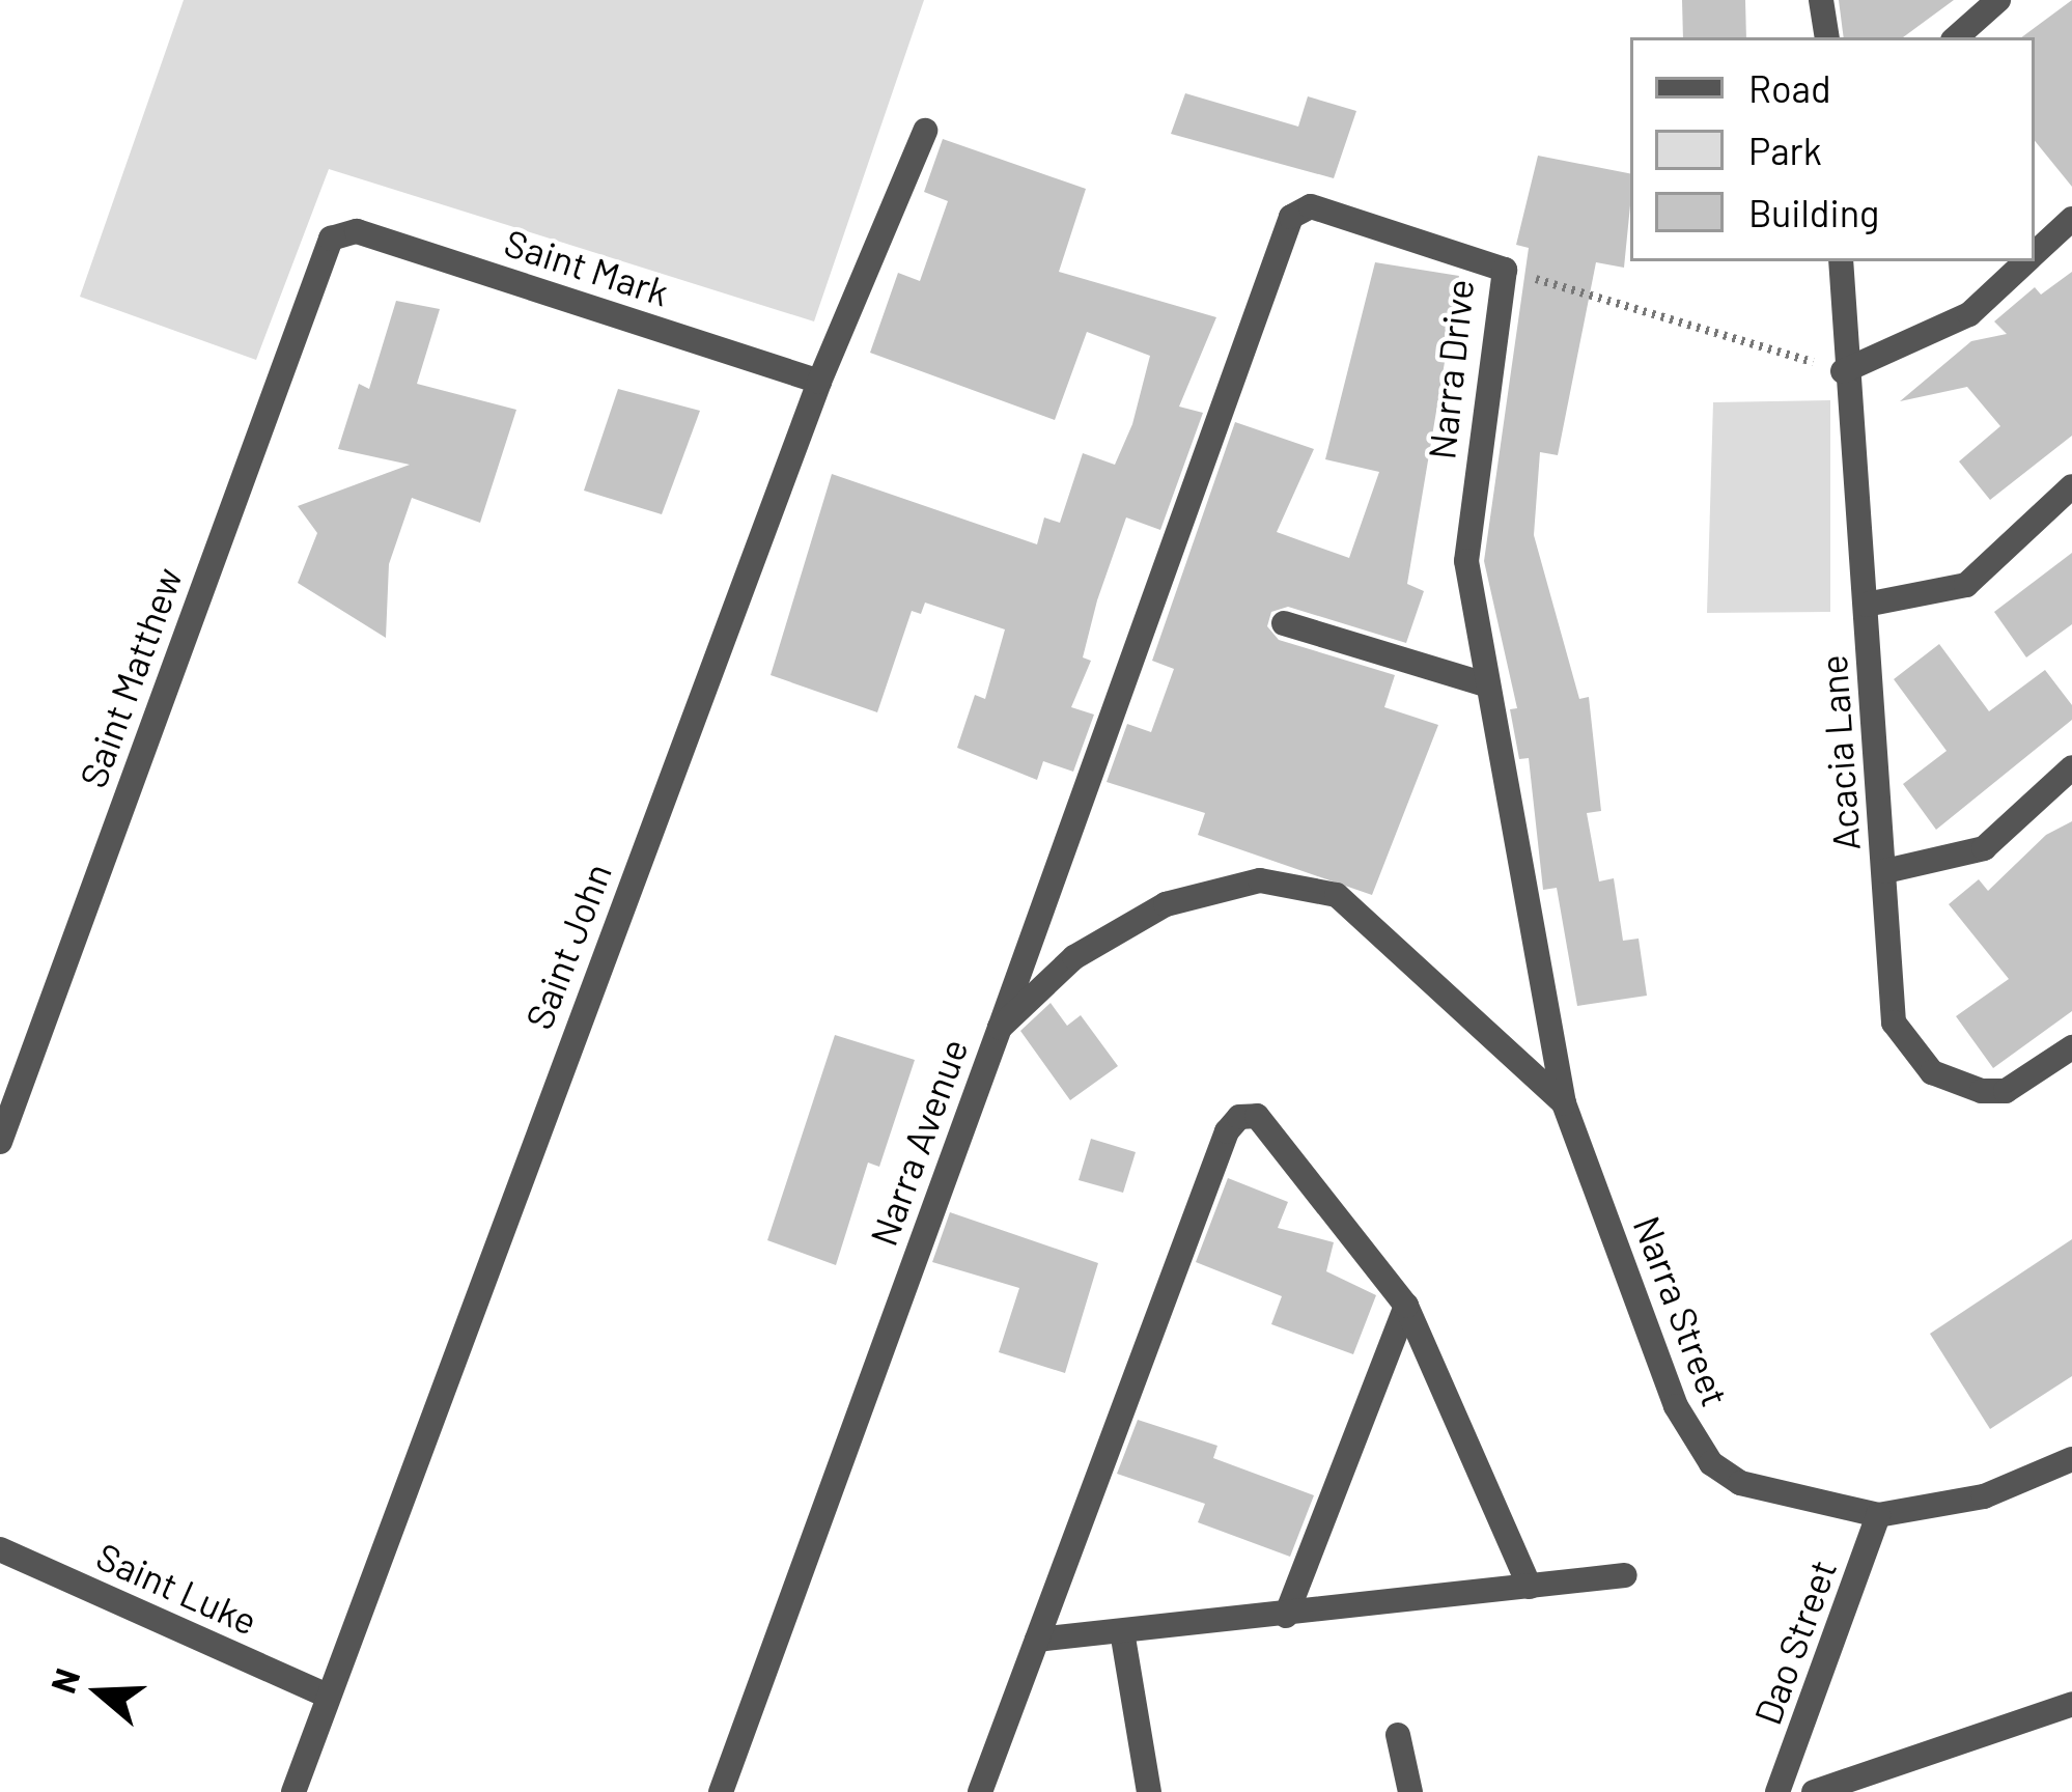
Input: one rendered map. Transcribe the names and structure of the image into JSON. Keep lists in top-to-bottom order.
{
  "streets": {
    "street": [
      "Saint Mark",
      "Narra Drive",
      "Saint Matthew",
      "Acacia Lane",
      "Saint John",
      "Narra Avenue",
      "Narra Street",
      "Saint Luke",
      "Dao Street"
    ]
  },
  "crossings": [
    ["Saint Mark", "Saint Matthew"],
    ["Saint Mark", "Saint John"],
    ["Narra Drive", "Narra Avenue"],
    ["Narra Drive", "Narra Street"],
    ["Saint John", "Saint Luke"],
    ["Narra Avenue", "Narra Street"],
    ["Narra Street", "Dao Street"]
  ],
  "legend": ["Road", "Park", "Building"],
  "north": "left"
}
